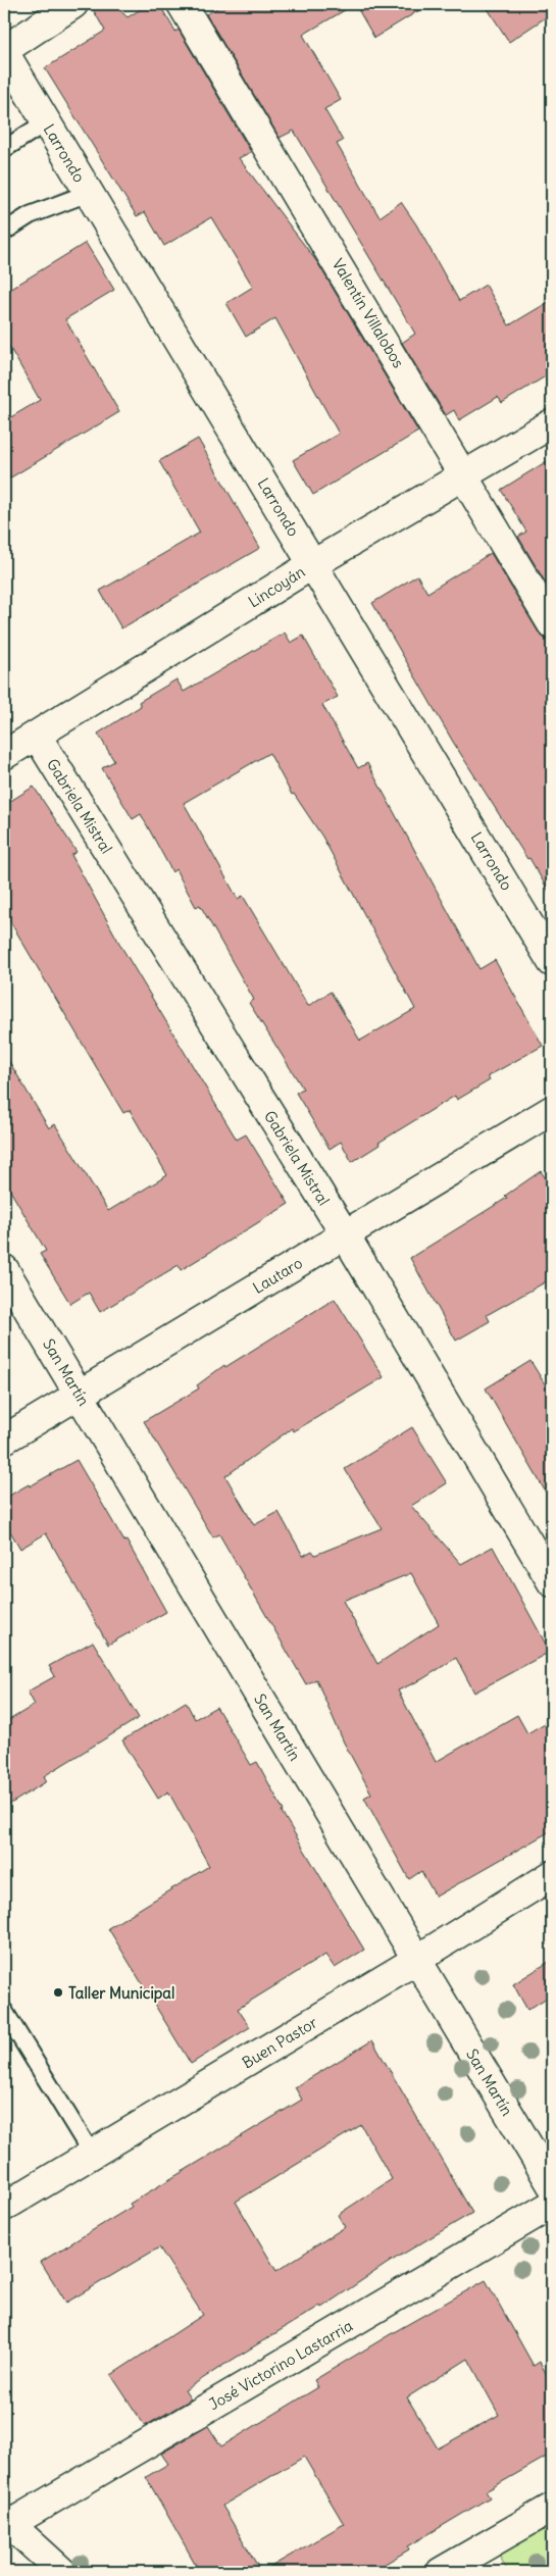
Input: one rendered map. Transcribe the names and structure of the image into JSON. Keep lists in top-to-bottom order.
{
  "streets": {
    "street": [
      "Larrondo",
      "Valentín Villalobos",
      "Lincoyán",
      "Gabriela Mistral",
      "Lautaro",
      "San Martín",
      "Buen Pastor",
      "José Victorino Lastarria"
    ]
  },
  "crossings": [
    ["Larrondo", "Lincoyán"],
    ["Valentín Villalobos", "Lincoyán"],
    ["Lincoyán", "Gabriela Mistral"],
    ["Gabriela Mistral", "Lautaro"],
    ["Lautaro", "San Martín"],
    ["San Martín", "Buen Pastor"]
  ],
  "places": ["Taller Municipal"]
}
